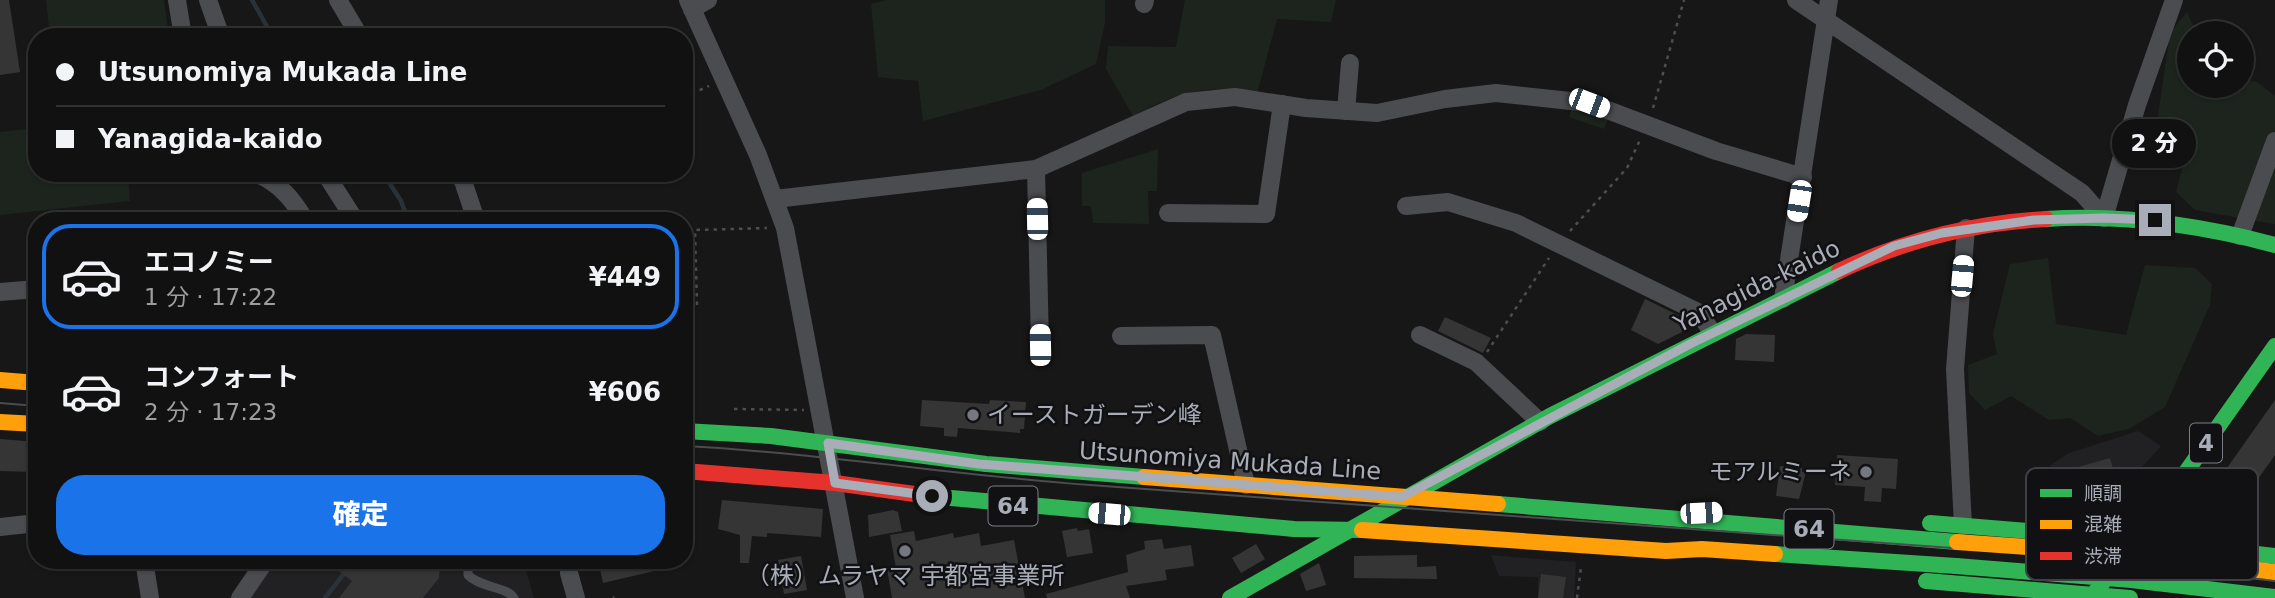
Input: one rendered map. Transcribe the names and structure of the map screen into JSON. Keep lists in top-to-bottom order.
{
  "streets": {
    "main road": [
      "Yanagida-kaido",
      "4",
      "Utsunomiya Mukada Line",
      "64"
    ]
  },
  "crossings": [
    ["Yanagida-kaido", "Utsunomiya Mukada Line"],
    ["Yanagida-kaido", "64"]
  ],
  "places": ["イーストガーデン峰", "モアルミーネ", "（株）ムラヤマ 宇都宮事業所"],
  "legend": ["順調", "混雑", "渋滞"],
  "page": {
    "banner": ["Utsunomiya Mukada Line", "Yanagida-kaido"],
    "bubble": "2 分",
    "list": [
      {
        "name": "エコノミー",
        "note": "1 分 · 17:22",
        "value": "¥449"
      },
      {
        "name": "コンフォート",
        "note": "2 分 · 17:23",
        "value": "¥606"
      }
    ],
    "buttons": "確定"
  }
}
